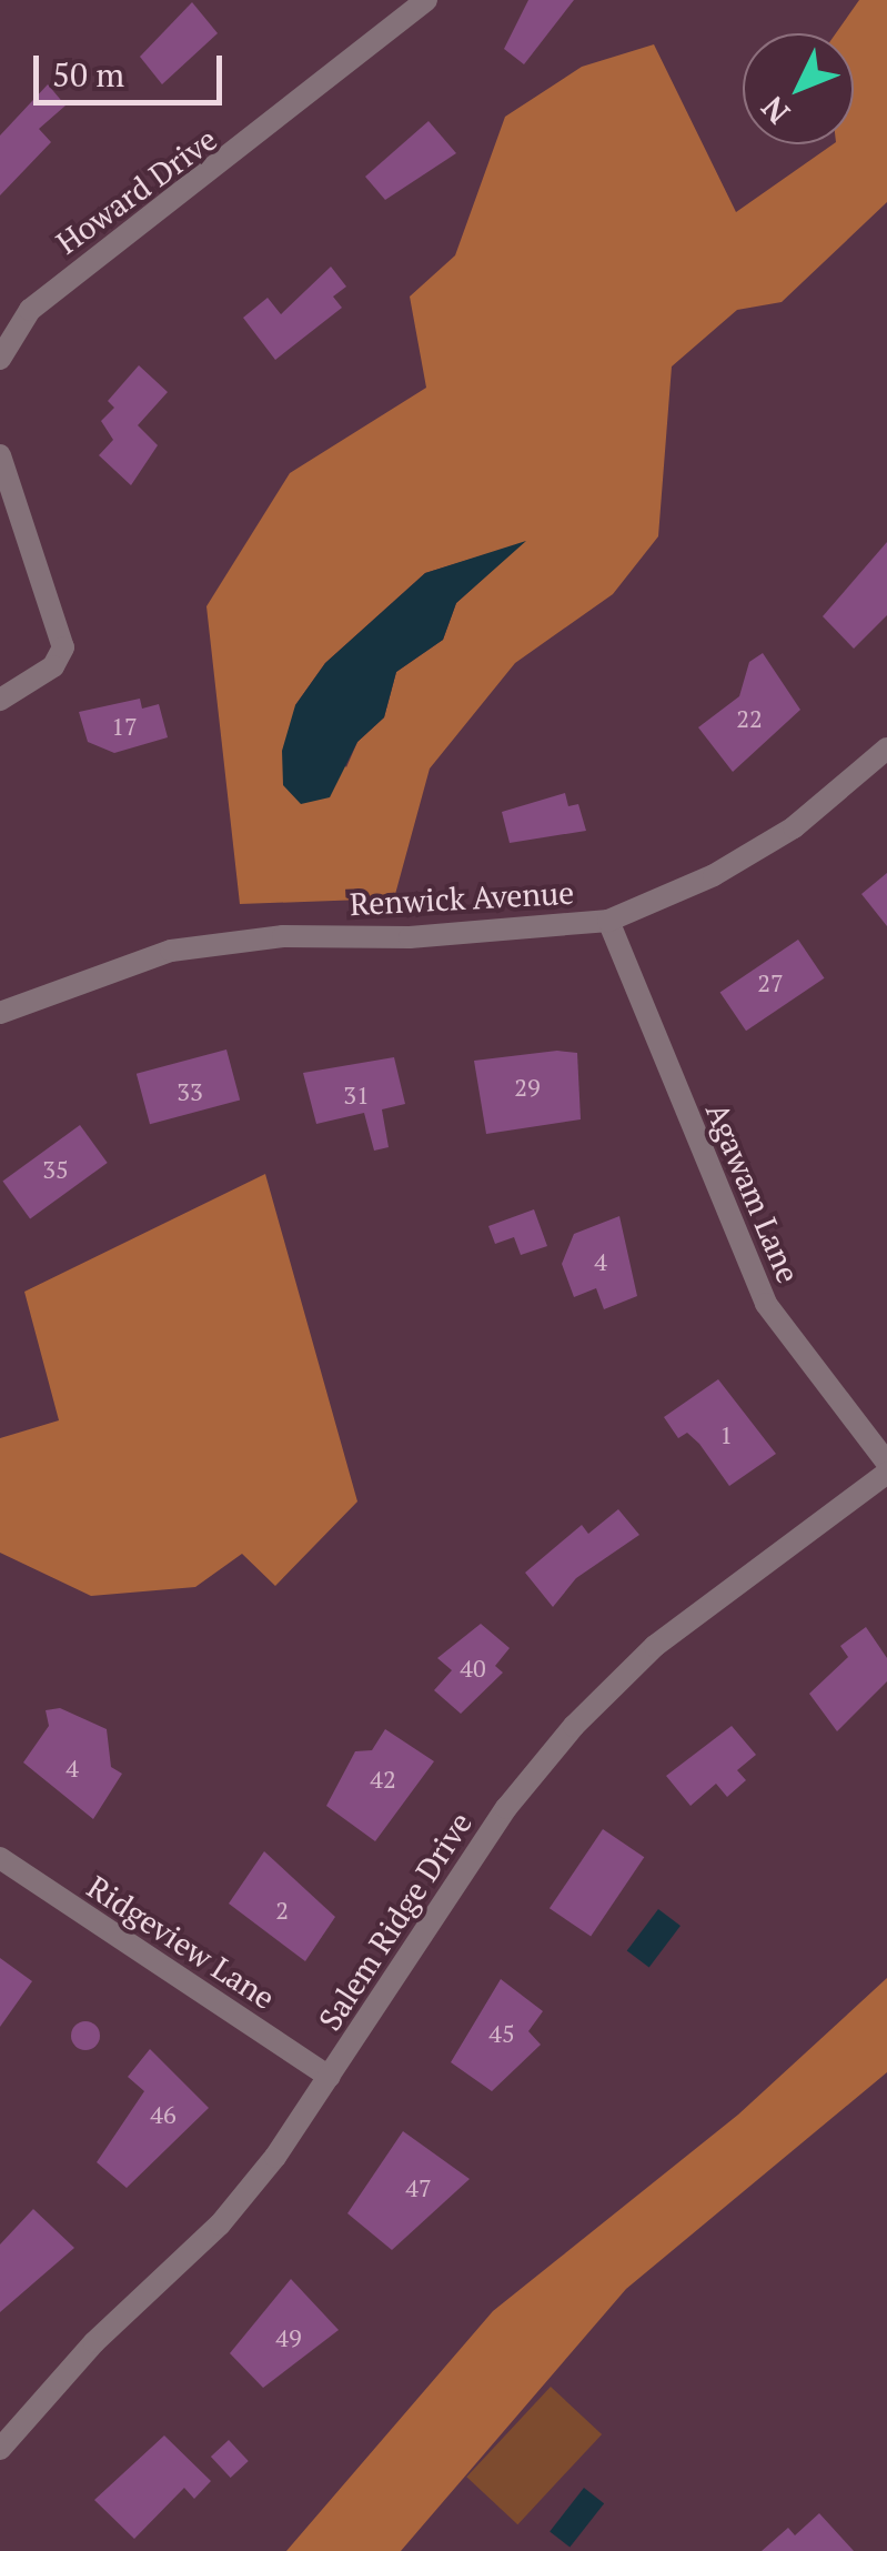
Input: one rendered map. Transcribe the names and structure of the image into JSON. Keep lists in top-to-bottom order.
{
  "streets": {
    "street": [
      "Howard Drive",
      "Renwick Avenue",
      "Agawam Lane",
      "Salem Ridge Drive",
      "Ridgeview Lane"
    ]
  },
  "crossings": [
    ["Renwick Avenue", "Agawam Lane"],
    ["Salem Ridge Drive", "Ridgeview Lane"]
  ],
  "house_numbers": [
    "22",
    "17",
    "27",
    "29",
    "33",
    "31",
    "35",
    "4",
    "1",
    "40",
    "4",
    "42",
    "2",
    "45",
    "46",
    "47",
    "49"
  ],
  "scale_bar": "50 m",
  "north": "bottom left"
}
